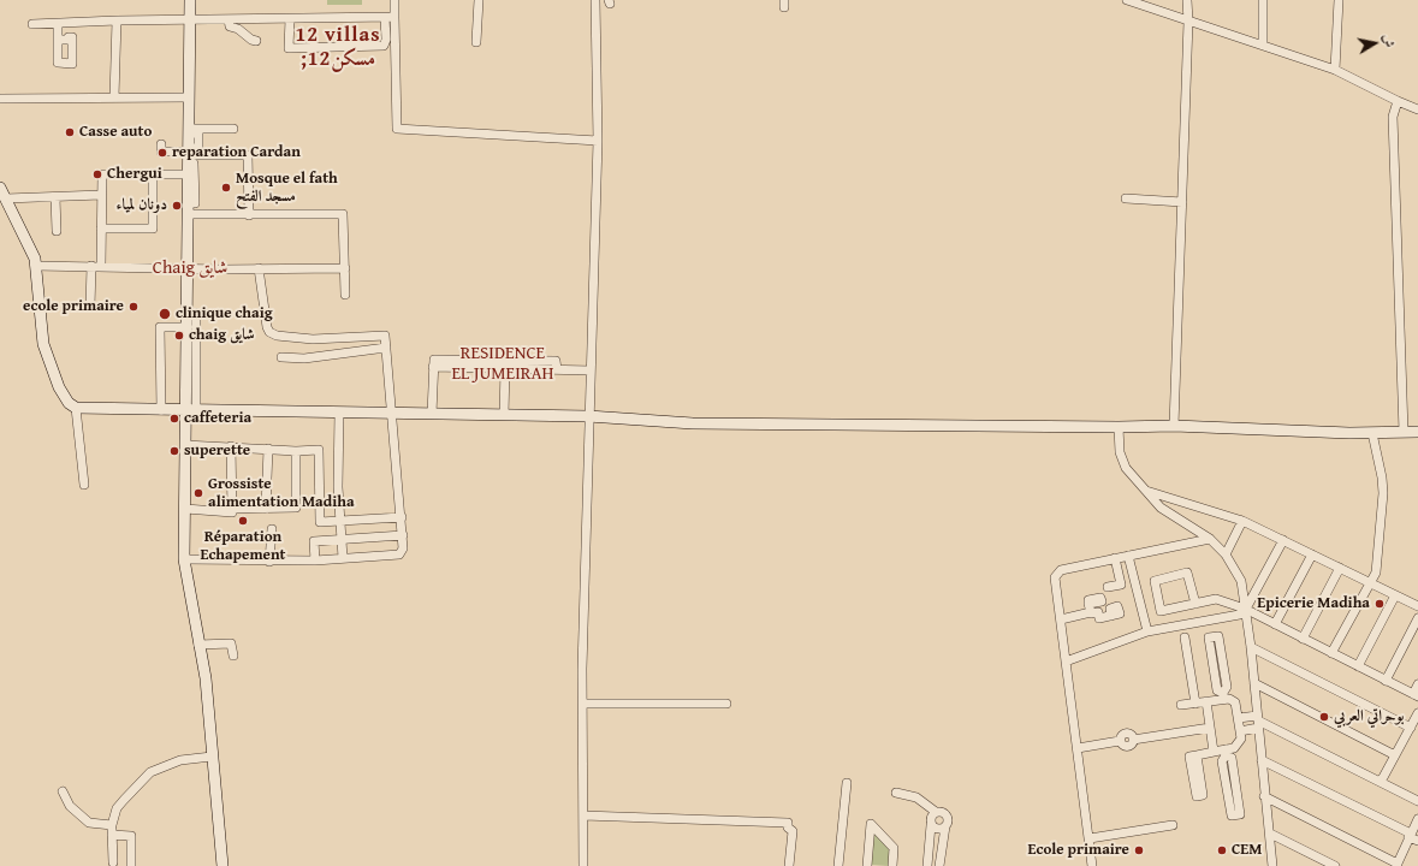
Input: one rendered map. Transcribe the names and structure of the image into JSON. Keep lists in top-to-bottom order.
{
  "districts": ["12 villas ;12مسكن", "Chaig شايق", "RESIDENCE EL JUMEIRAH"],
  "places": [
    "Casse auto",
    "reparation Cardan",
    "Chergui",
    "Mosque el fath مسجد الفتح",
    "دونان لمياء",
    "ecole primaire",
    "clinique chaig",
    "chaig شايق",
    "caffeteria",
    "superette",
    "Grossiste alimentation Madiha",
    "Réparation Echapement",
    "Epicerie Madiha",
    "بوحراتي العربي",
    "Ecole primaire",
    "CEM"
  ],
  "north": "right"
}
